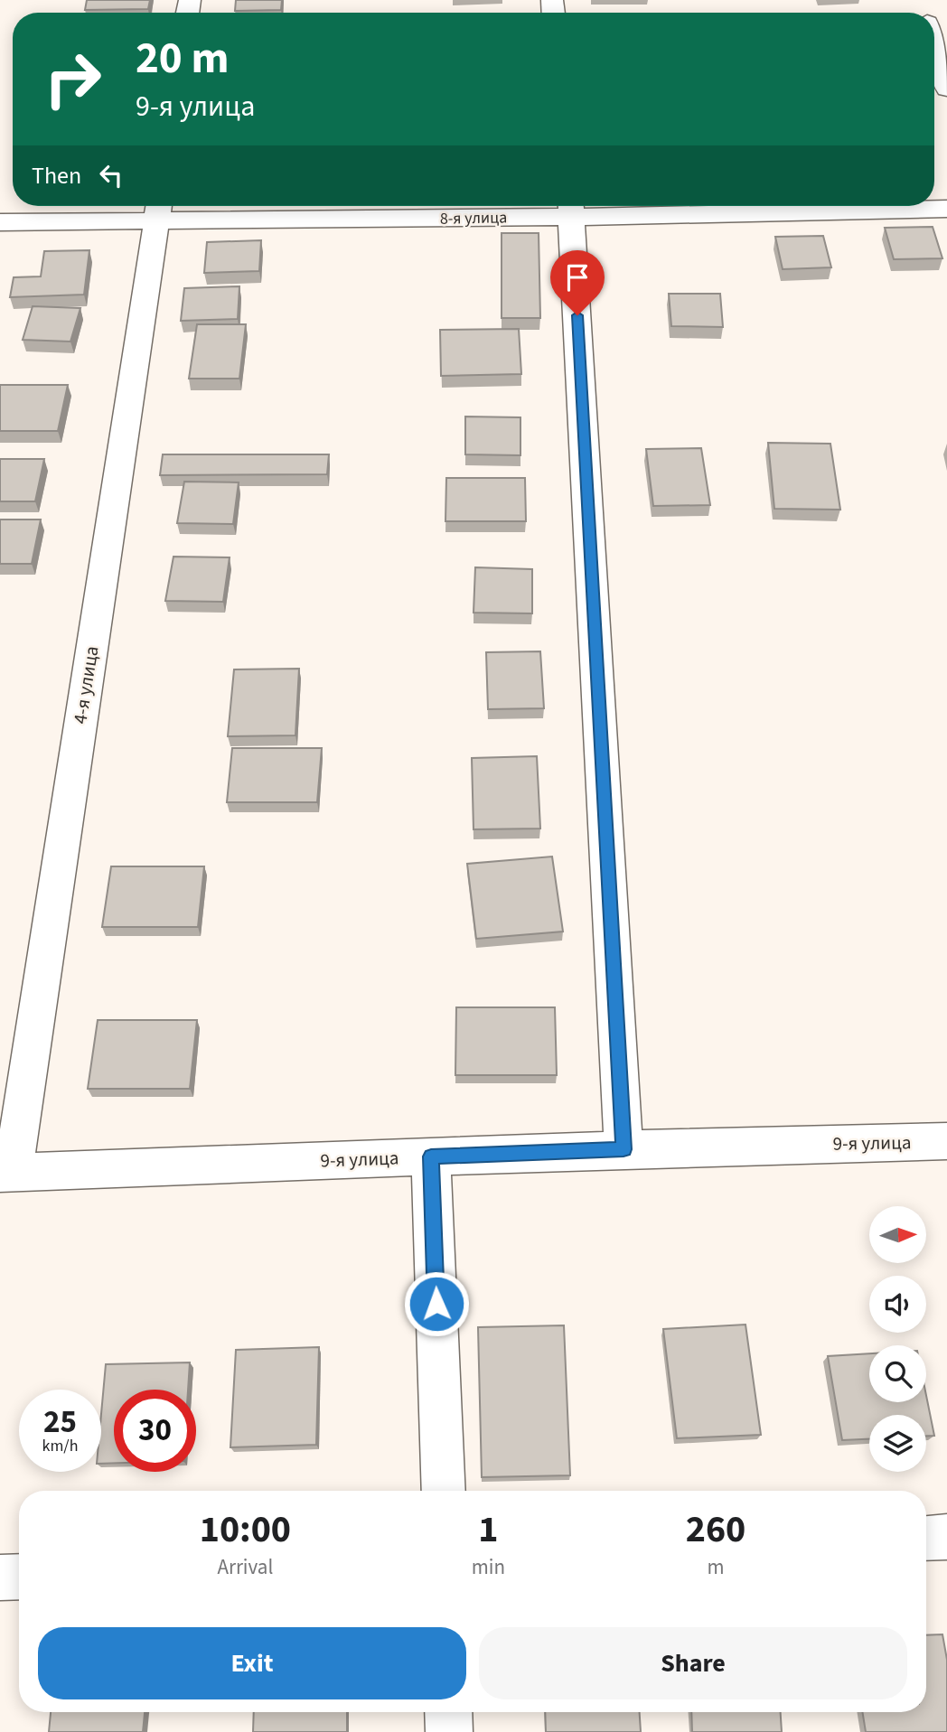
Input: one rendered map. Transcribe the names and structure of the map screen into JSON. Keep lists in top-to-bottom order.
{
  "streets": {
    "street": ["8-я улица", "4-я улица", "9-я улица"]
  },
  "crossings": [
    ["8-я улица", "4-я улица"],
    ["4-я улица", "9-я улица"]
  ],
  "north": "right",
  "page": {
    "turn": ["20 m", "9-я улица"],
    "then": "Then",
    "speed": "25 km/h",
    "limit": "30",
    "eta": [
      "10:00",
      "Arrival",
      "1",
      "min",
      "260",
      "m"
    ],
    "buttons": ["Exit", "Share"]
  }
}
